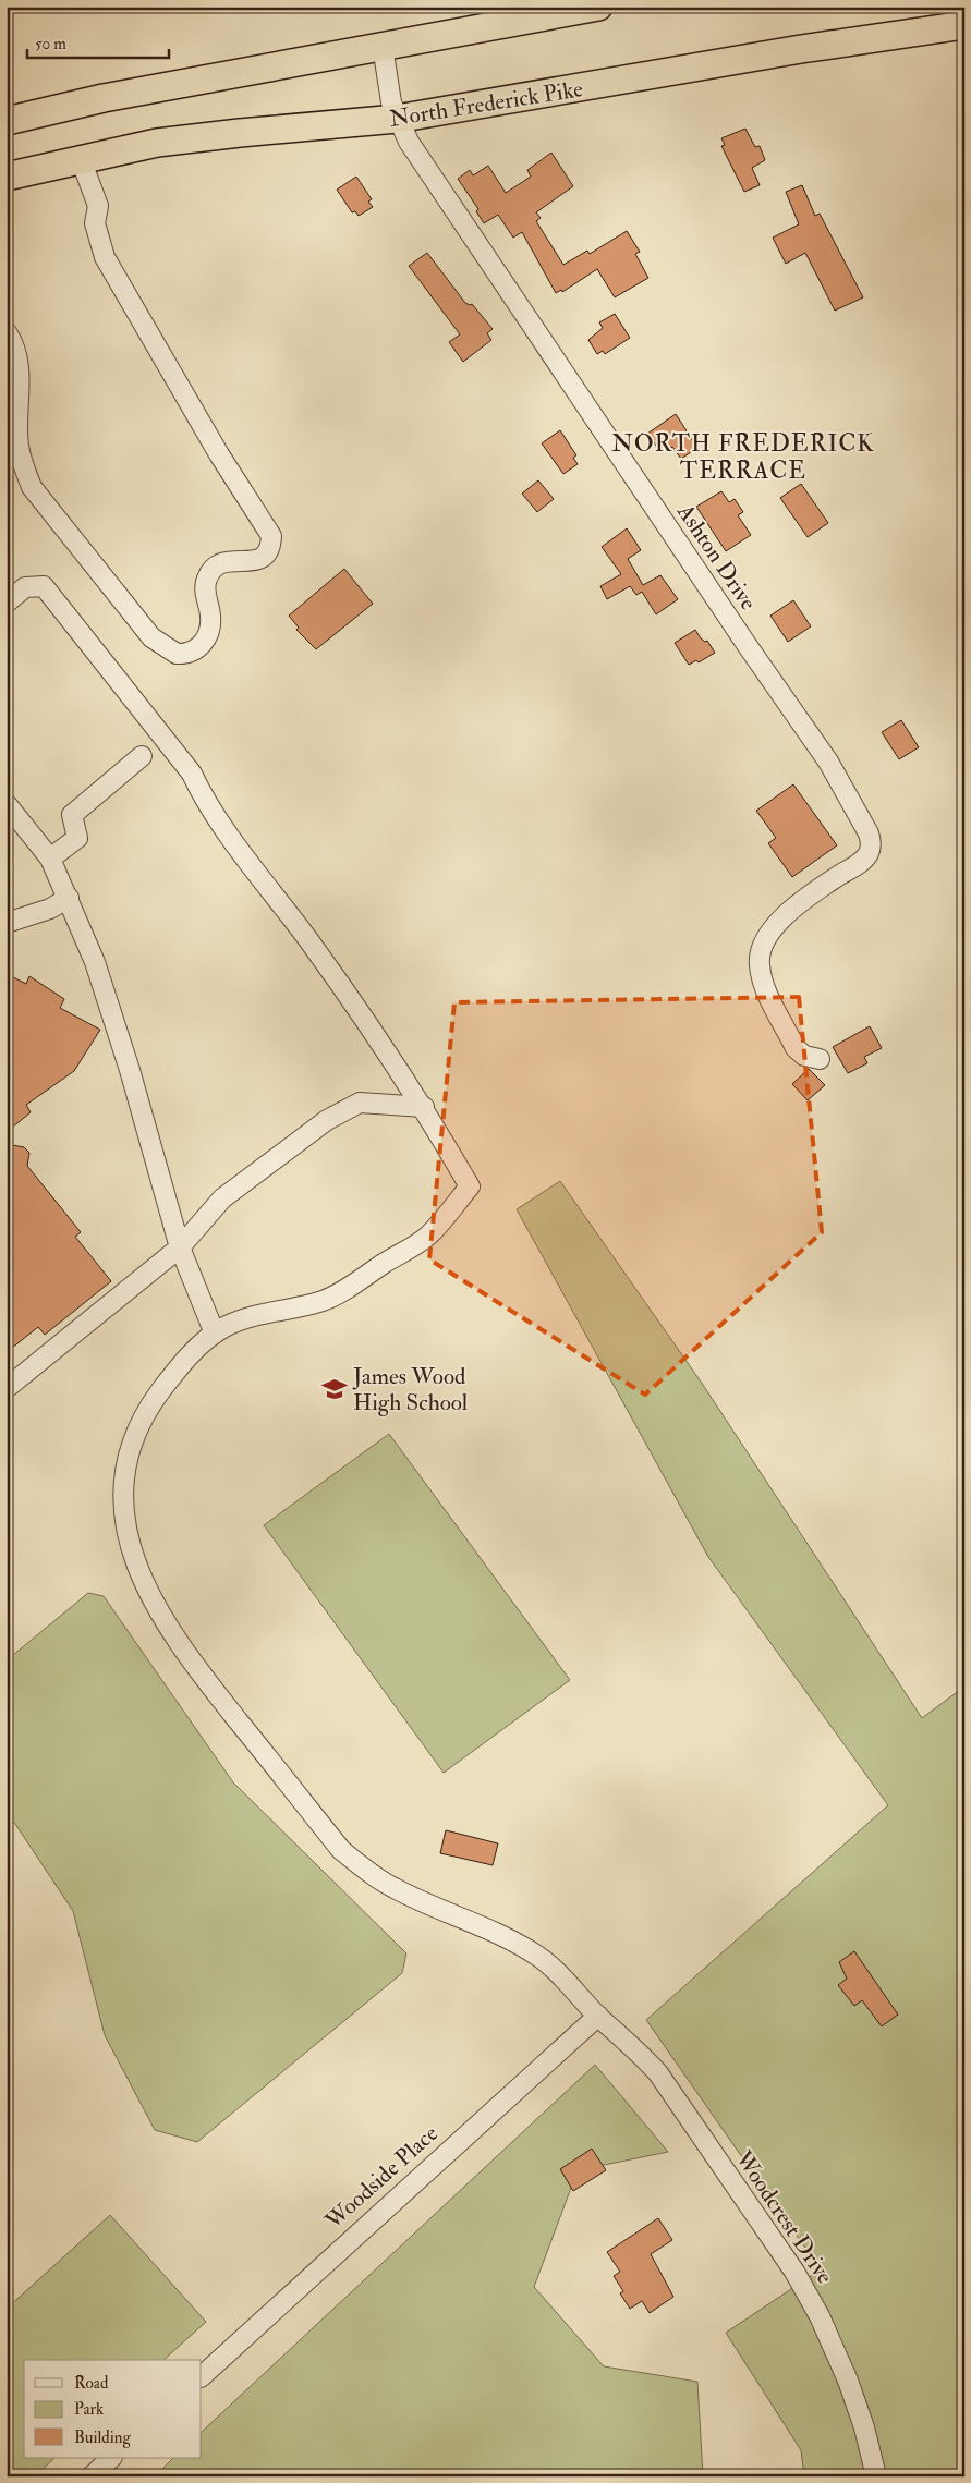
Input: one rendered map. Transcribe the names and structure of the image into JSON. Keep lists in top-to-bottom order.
{
  "streets": {
    "highway": ["North Frederick Pike"],
    "street": ["Ashton Drive", "Woodside Place", "Woodcrest Drive"]
  },
  "crossings": [
    ["North Frederick Pike", "Ashton Drive"],
    ["Woodside Place", "Woodcrest Drive"]
  ],
  "districts": ["NORTH FREDERICK TERRACE"],
  "places": {
    "school or university": ["James Wood High School"]
  },
  "legend": ["Road", "Park", "Building"],
  "scale_bar": "50 m"
}
